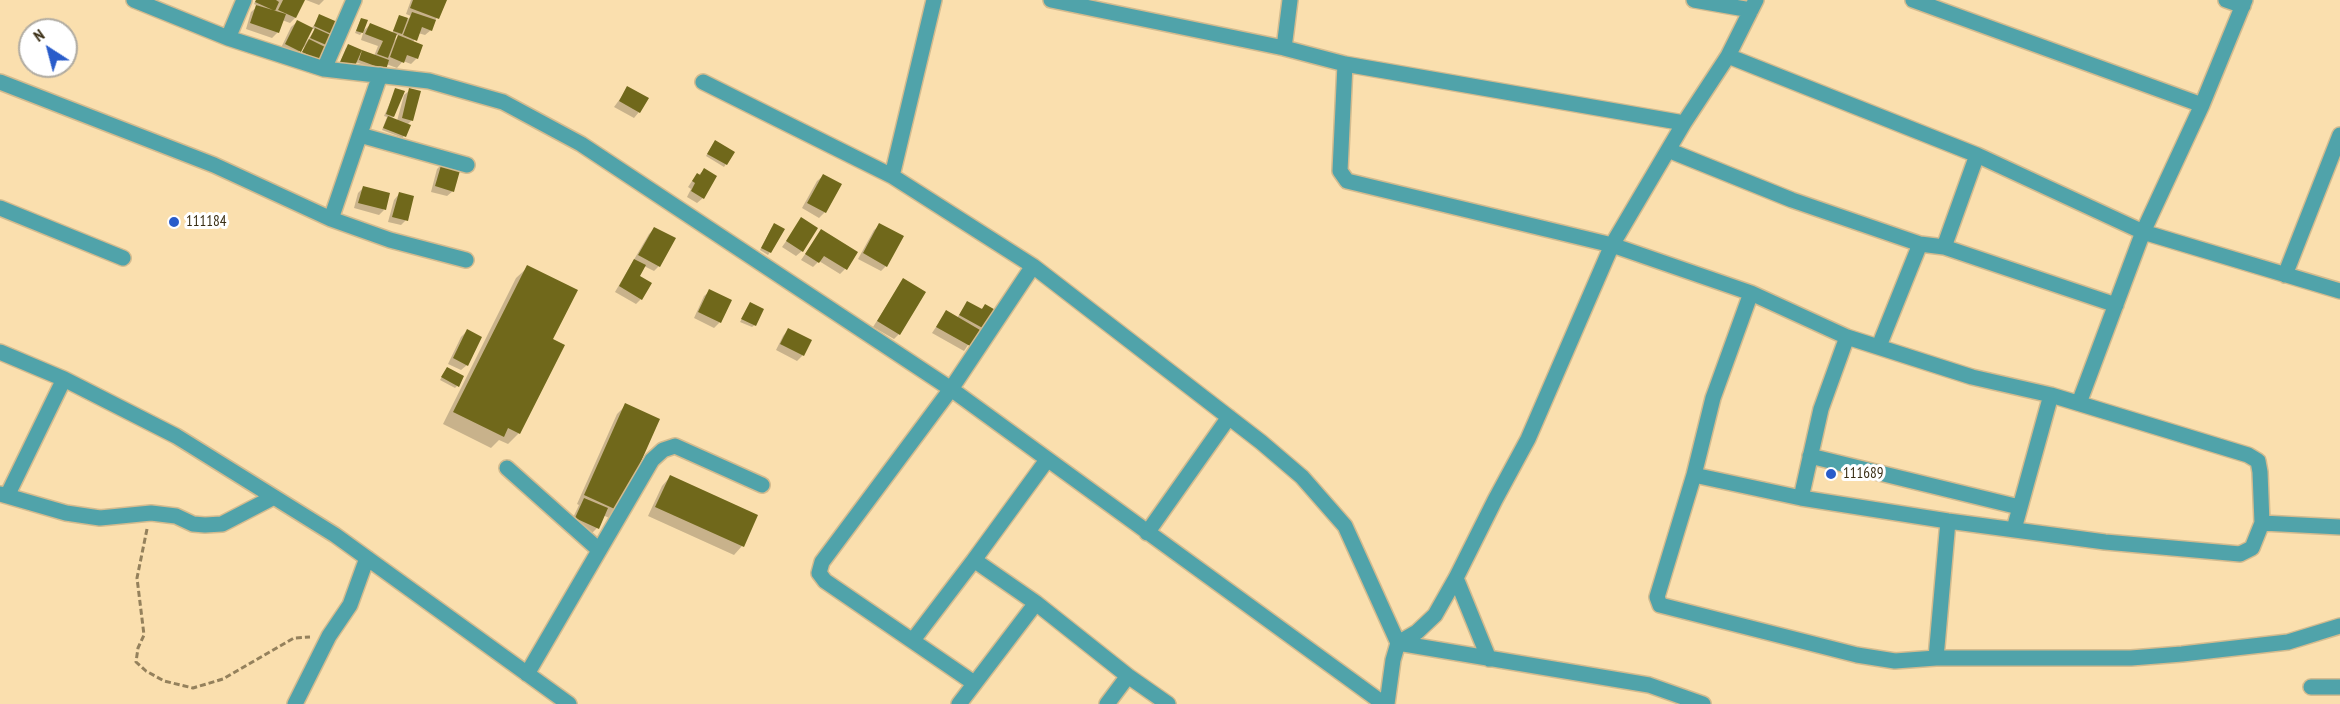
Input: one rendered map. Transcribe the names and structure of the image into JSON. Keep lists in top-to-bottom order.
{
  "places": ["111184", "111689"],
  "north": "top left"
}
